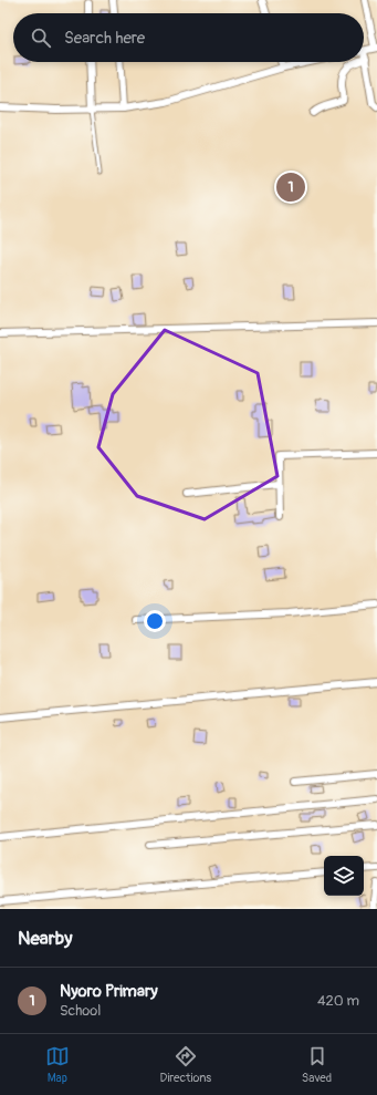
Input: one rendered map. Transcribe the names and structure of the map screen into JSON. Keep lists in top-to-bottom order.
{
  "page": {
    "search": "Search here",
    "pins": "1",
    "heading": "Nearby",
    "list": [
      {
        "mark": "1",
        "name": "Nyoro Primary",
        "note": "School",
        "value": "420 m"
      }
    ],
    "nav": ["Map", "Directions", "Saved"]
  }
}
